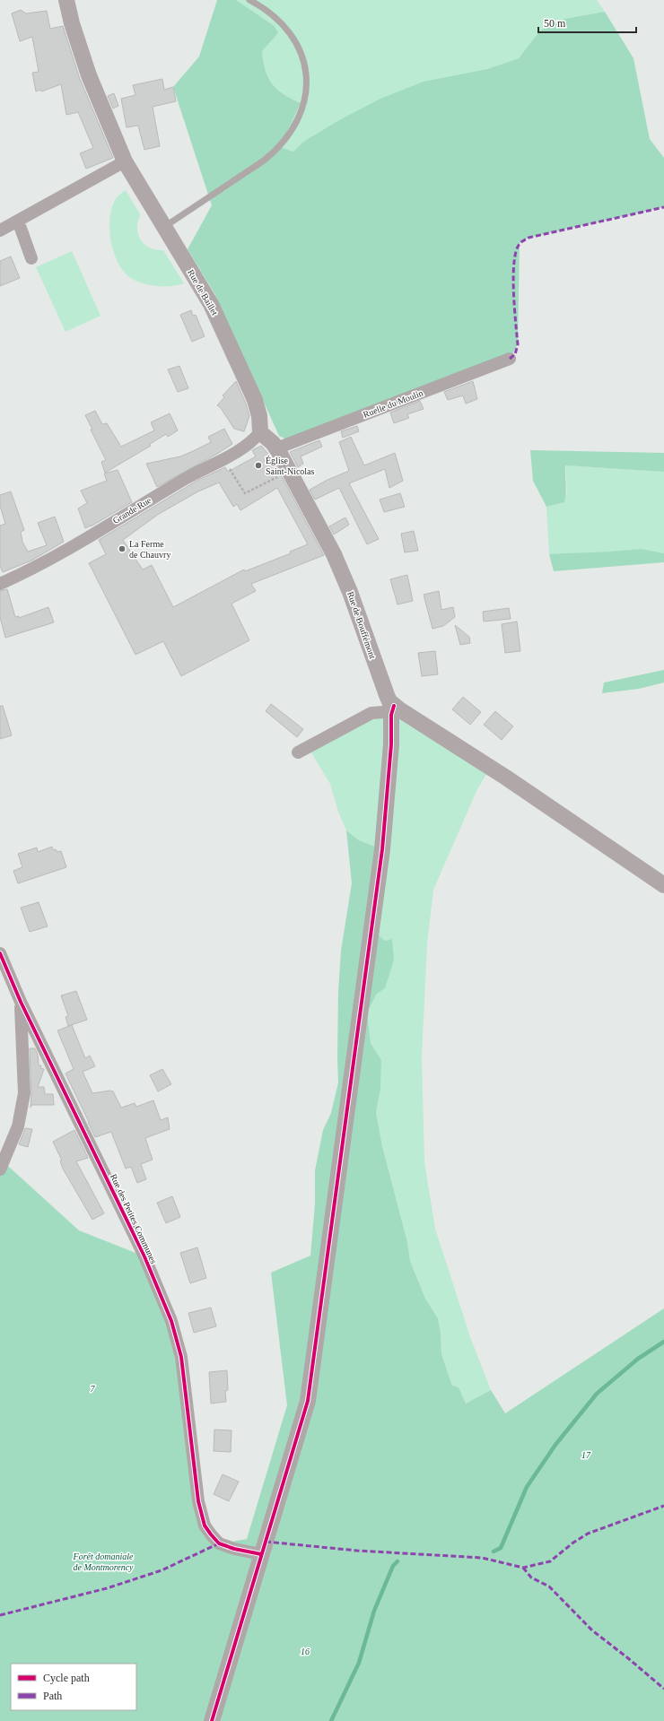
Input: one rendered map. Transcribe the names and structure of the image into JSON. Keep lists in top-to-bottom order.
{
  "streets": {
    "street": [
      "Rue de Baillet",
      "Ruelle du Moulin",
      "Grande Rue",
      "Rue de Bouffémont",
      "Rue des Petites Communes"
    ]
  },
  "crossings": [
    ["Rue de Baillet", "Grande Rue"],
    ["Rue de Baillet", "Rue de Bouffémont"],
    ["Ruelle du Moulin", "Rue de Bouffémont"],
    ["Grande Rue", "Rue de Bouffémont"]
  ],
  "parks": [
    "7",
    "17",
    "Forêt domaniale de Montmorency",
    "16"
  ],
  "places": ["Église Saint-Nicolas", "La Ferme de Chauvry"],
  "legend": ["Cycle path", "Path"],
  "scale_bar": "50 m"
}
